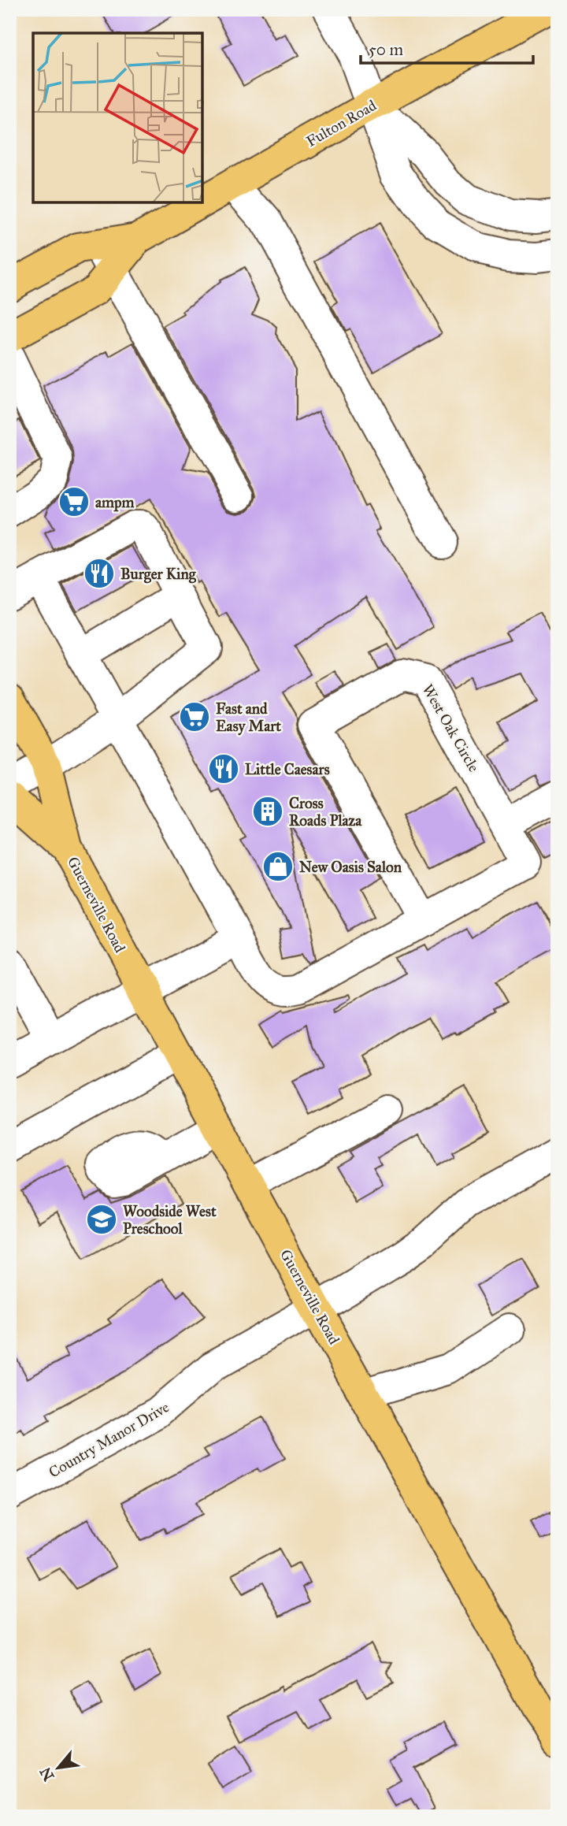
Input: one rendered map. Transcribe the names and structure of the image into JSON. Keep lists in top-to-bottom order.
{
  "streets": {
    "main road": ["Fulton Road", "Guerneville Road"],
    "street": ["West Oak Circle", "Country Manor Drive"]
  },
  "crossings": [
    ["Guerneville Road", "Country Manor Drive"]
  ],
  "places": {
    "supermarket": ["ampm", "Fast and Easy Mart"],
    "restaurant": ["Burger King", "Little Caesars"],
    "building": ["Cross Roads Plaza"],
    "shop": ["New Oasis Salon"],
    "school or university": ["Woodside West Preschool"]
  },
  "scale_bar": "50 m",
  "north": "bottom left"
}
